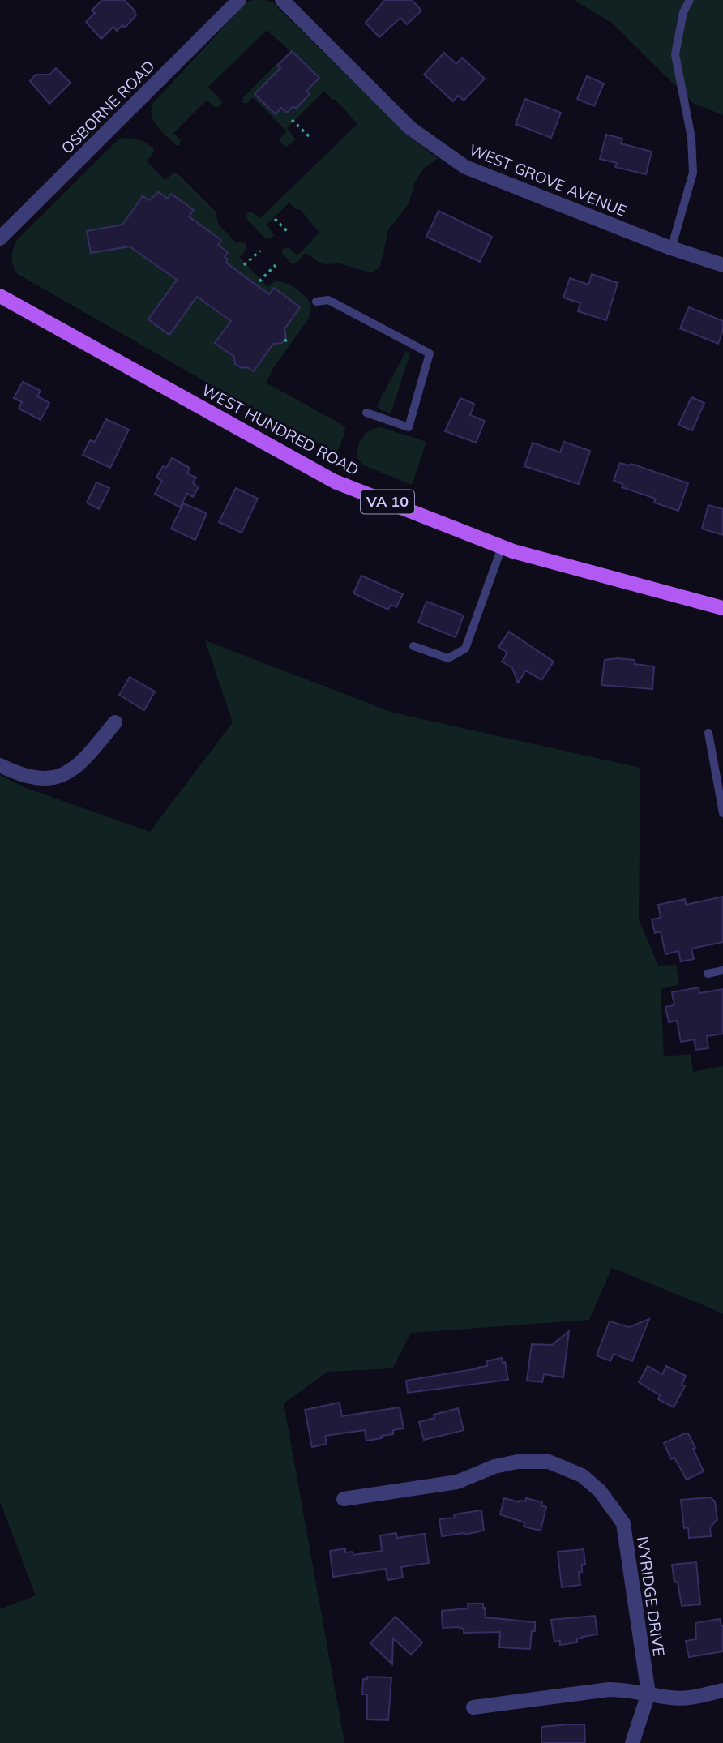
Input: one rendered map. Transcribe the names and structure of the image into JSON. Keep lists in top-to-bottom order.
{
  "streets": {
    "main road": ["WEST HUNDRED ROAD", "VA 10"],
    "street": ["OSBORNE ROAD", "WEST GROVE AVENUE", "IVYRIDGE DRIVE"]
  }
}
